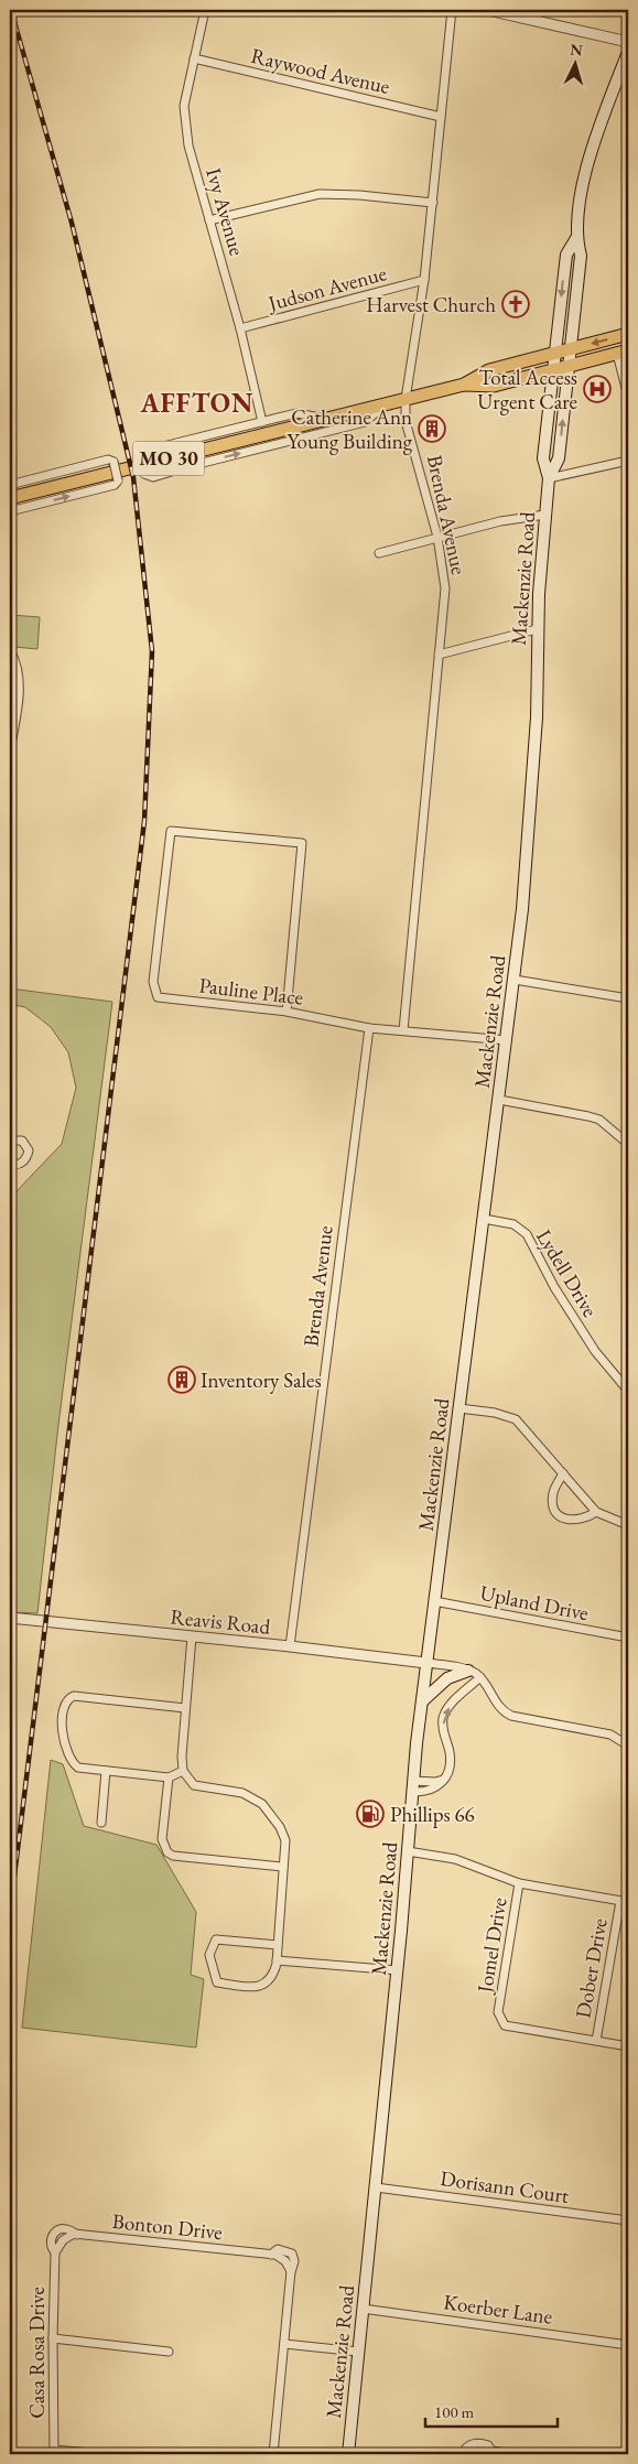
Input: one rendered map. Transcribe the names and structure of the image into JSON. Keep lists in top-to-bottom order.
{
  "streets": {
    "main road": ["MO 30", "Mackenzie Road"],
    "street": [
      "Raywood Avenue",
      "Ivy Avenue",
      "Judson Avenue",
      "Brenda Avenue",
      "Pauline Place",
      "Lydell Drive",
      "Upland Drive",
      "Reavis Road",
      "Jomel Drive",
      "Dober Drive",
      "Dorisann Court",
      "Bonton Drive",
      "Koerber Lane",
      "Casa Rosa Drive"
    ]
  },
  "crossings": [
    ["Raywood Avenue", "Ivy Avenue"],
    ["Raywood Avenue", "Brenda Avenue"],
    ["Ivy Avenue", "Judson Avenue"],
    ["Judson Avenue", "Brenda Avenue"],
    ["MO 30", "Brenda Avenue"],
    ["MO 30", "Mackenzie Road"],
    ["Brenda Avenue", "Pauline Place"],
    ["Brenda Avenue", "Reavis Road"],
    ["Mackenzie Road", "Pauline Place"],
    ["Mackenzie Road", "Lydell Drive"],
    ["Mackenzie Road", "Upland Drive"],
    ["Mackenzie Road", "Reavis Road"],
    ["Mackenzie Road", "Dorisann Court"],
    ["Mackenzie Road", "Koerber Lane"],
    ["Jomel Drive", "Dober Drive"],
    ["Bonton Drive", "Casa Rosa Drive"]
  ],
  "districts": ["AFFTON"],
  "places": {
    "church": ["Harvest Church"],
    "hospital": ["Total Access Urgent Care"],
    "building": ["Catherine Ann Young Building", "Inventory Sales"],
    "fuel station": ["Phillips 66"]
  },
  "scale_bar": "100 m",
  "north": "top"
}
